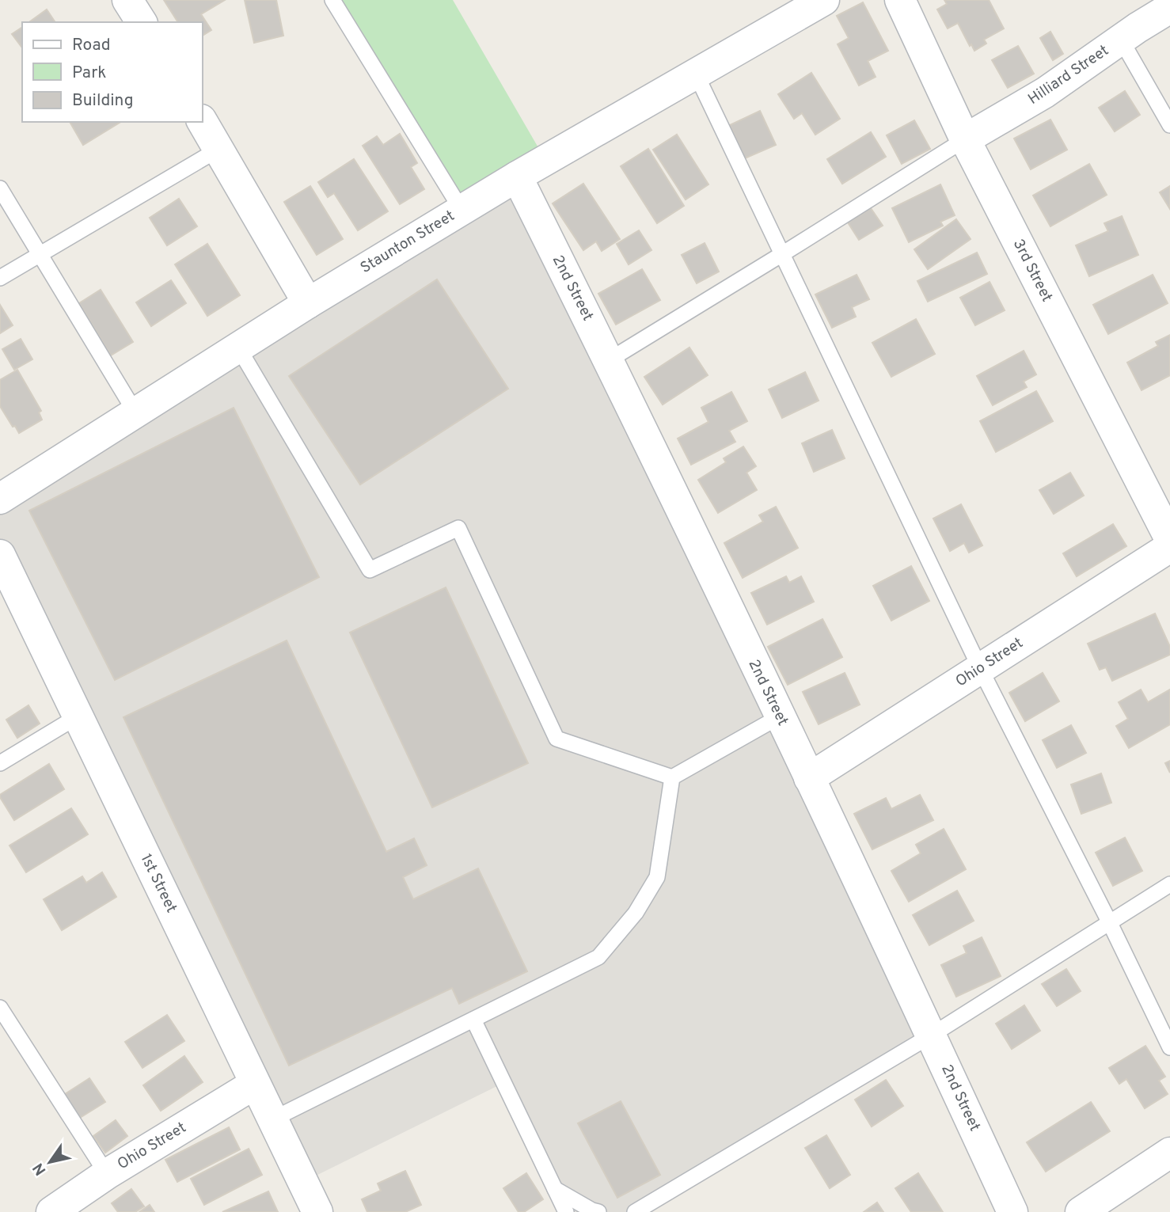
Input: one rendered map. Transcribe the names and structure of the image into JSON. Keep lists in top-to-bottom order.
{
  "streets": {
    "street": [
      "Hilliard Street",
      "Staunton Street",
      "3rd Street",
      "2nd Street",
      "Ohio Street",
      "1st Street"
    ]
  },
  "crossings": [
    ["Hilliard Street", "3rd Street"],
    ["Staunton Street", "2nd Street"],
    ["2nd Street", "Ohio Street"],
    ["Ohio Street", "1st Street"]
  ],
  "legend": ["Road", "Park", "Building"],
  "north": "bottom left"
}
